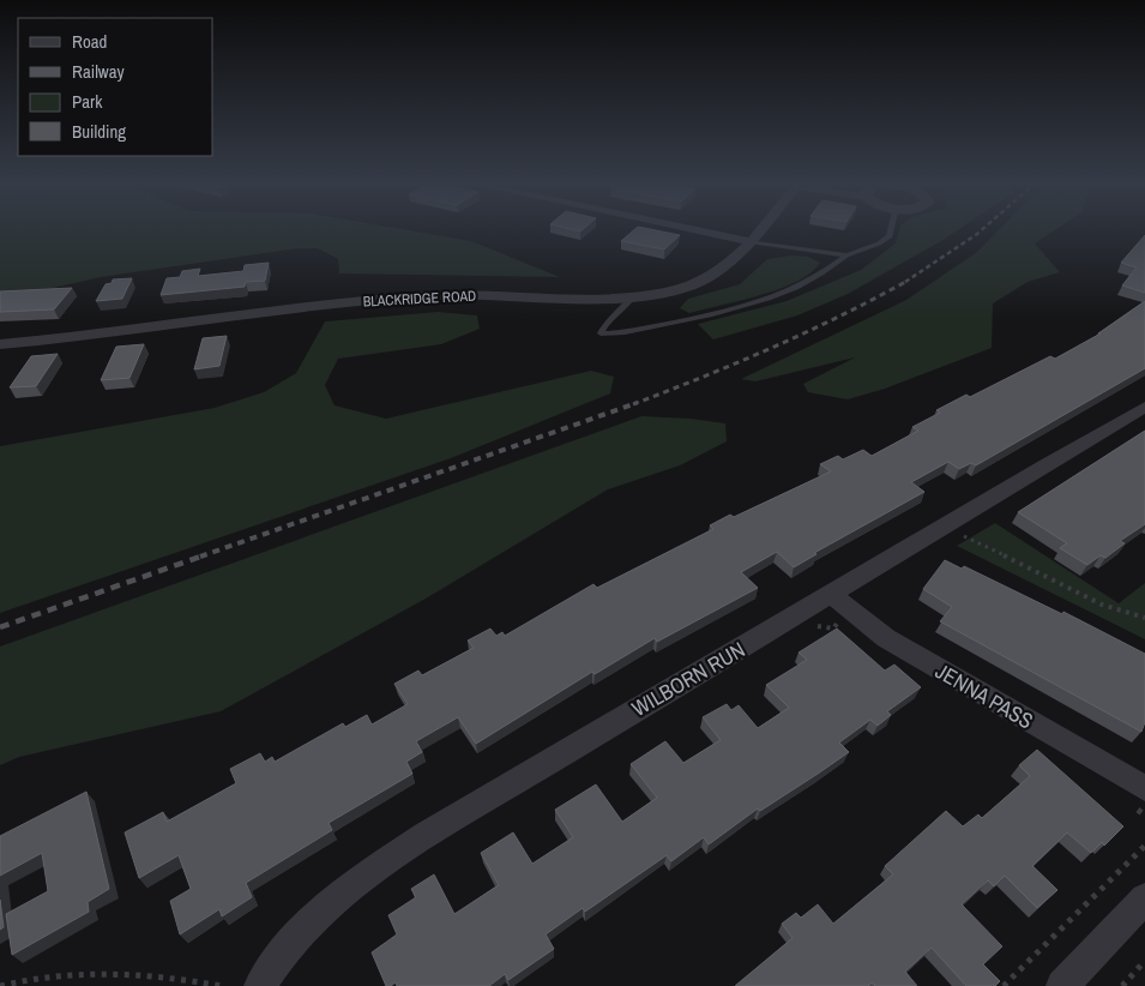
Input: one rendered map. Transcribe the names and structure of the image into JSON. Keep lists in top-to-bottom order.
{
  "streets": {
    "street": ["BLACKRIDGE ROAD", "WILBORN RUN", "JENNA PASS"]
  },
  "crossings": [
    ["WILBORN RUN", "JENNA PASS"]
  ],
  "legend": [
    "Road",
    "Railway",
    "Park",
    "Building"
  ]
}
